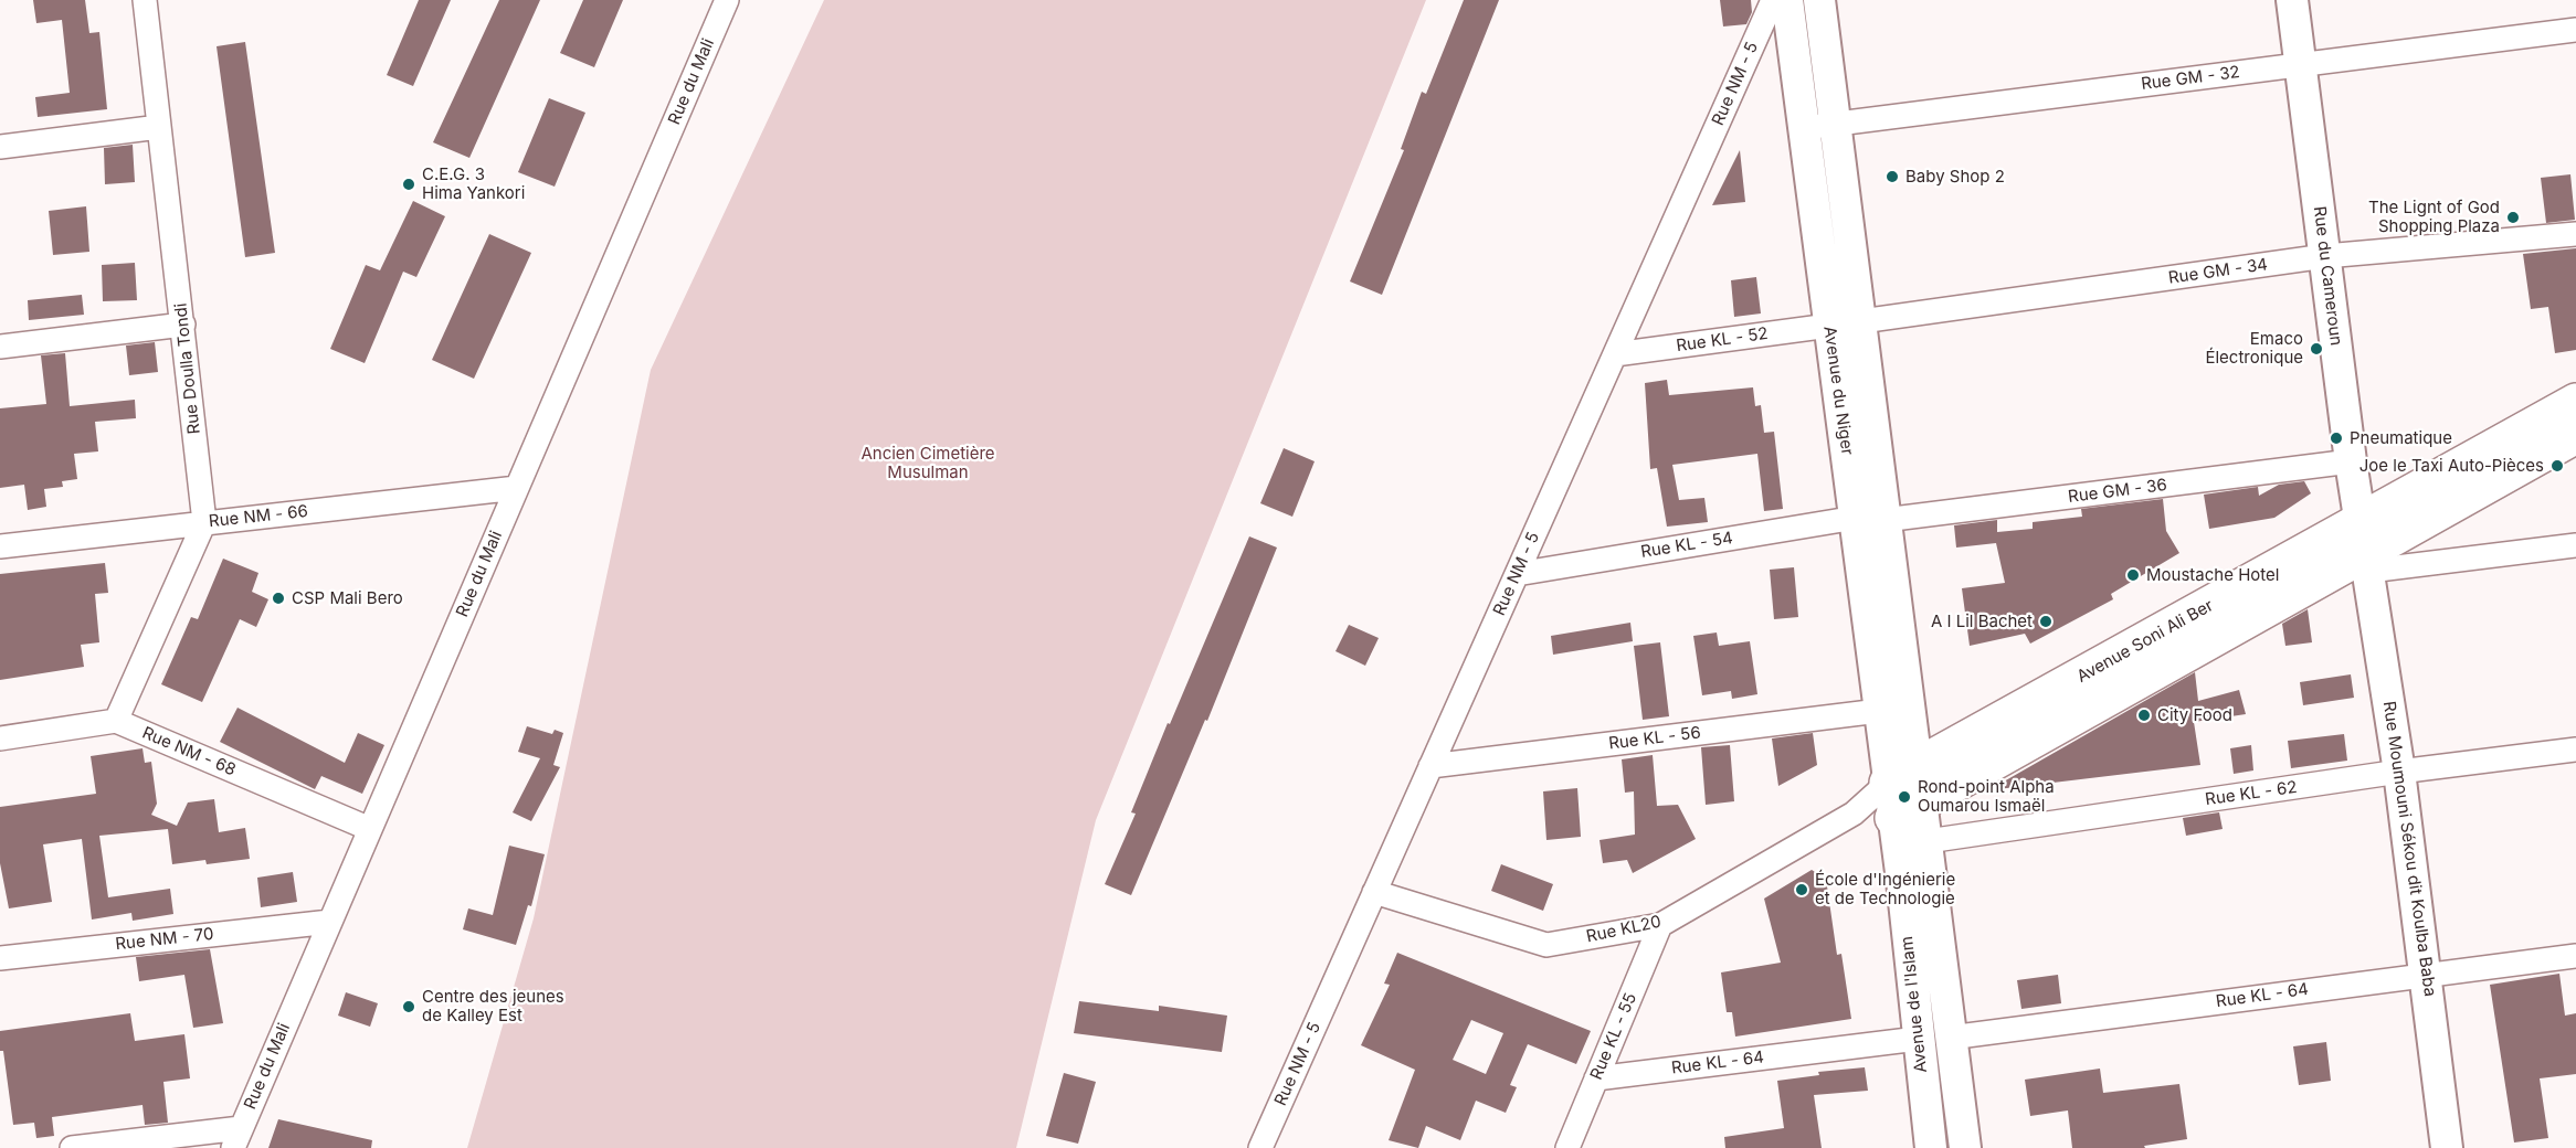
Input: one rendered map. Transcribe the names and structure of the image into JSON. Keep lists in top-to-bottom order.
{
  "streets": {
    "main road": [
      "Rue du Cameroun",
      "Avenue du Niger",
      "Avenue Soni Ali Ber",
      "Rue Moumouni Sékou dit Koulba Baba",
      "Avenue de l'Islam"
    ],
    "street": [
      "Rue GM - 32",
      "Rue du Mali",
      "Rue NM - 5",
      "Rue GM - 34",
      "Rue KL - 52",
      "Rue Doulla Tondi",
      "Rue GM - 36",
      "Rue NM - 66",
      "Rue KL - 54",
      "Rue KL - 56",
      "Rue NM - 68",
      "Rue KL - 62",
      "Rue KL20",
      "Rue NM - 70",
      "Rue KL - 64",
      "Rue KL - 55"
    ]
  },
  "crossings": [
    ["Rue GM - 32", "Rue du Cameroun"],
    ["Rue GM - 32", "Avenue du Niger"],
    ["Rue du Mali", "Rue NM - 66"],
    ["Rue du Mali", "Rue NM - 68"],
    ["Rue du Mali", "Rue NM - 70"],
    ["Rue NM - 5", "Rue KL - 52"],
    ["Rue NM - 5", "Rue KL - 54"],
    ["Rue NM - 5", "Rue KL - 56"],
    ["Rue NM - 5", "Rue KL20"],
    ["Rue GM - 34", "Rue du Cameroun"],
    ["Rue GM - 34", "Avenue du Niger"],
    ["Rue du Cameroun", "Rue GM - 36"],
    ["Rue du Cameroun", "Avenue Soni Ali Ber"],
    ["Rue du Cameroun", "Rue Moumouni Sékou dit Koulba Baba"],
    ["Rue KL - 52", "Avenue du Niger"],
    ["Rue Doulla Tondi", "Rue NM - 66"],
    ["Avenue du Niger", "Rue GM - 36"],
    ["Avenue du Niger", "Rue KL - 54"],
    ["Avenue du Niger", "Avenue Soni Ali Ber"],
    ["Avenue du Niger", "Rue KL - 56"],
    ["Avenue du Niger", "Rue KL20"],
    ["Avenue du Niger", "Avenue de l'Islam"],
    ["Rue GM - 36", "Rue KL - 54"],
    ["Avenue Soni Ali Ber", "Rue Moumouni Sékou dit Koulba Baba"],
    ["Avenue Soni Ali Ber", "Rue KL20"],
    ["Avenue Soni Ali Ber", "Avenue de l'Islam"],
    ["Rue KL - 62", "Rue Moumouni Sékou dit Koulba Baba"],
    ["Rue KL - 62", "Avenue de l'Islam"],
    ["Rue Moumouni Sékou dit Koulba Baba", "Rue KL - 64"],
    ["Rue KL20", "Avenue de l'Islam"],
    ["Rue KL20", "Rue KL - 55"],
    ["Rue KL - 64", "Avenue de l'Islam"],
    ["Rue KL - 64", "Rue KL - 55"]
  ],
  "parks": ["Ancien Cimetière Musulman"],
  "places": [
    "Baby Shop 2",
    "C.E.G. 3 Hima Yankori",
    "The Lignt of God Shopping Plaza",
    "Emaco Électronique",
    "Pneumatique",
    "Joe le Taxi Auto-Pièces",
    "Moustache Hotel",
    "CSP Mali Bero",
    "A I Lil Bachet",
    "City Food",
    "Rond-point Alpha Oumarou Ismaël",
    "École d'Ingénierie et de Technologie",
    "Centre des jeunes de Kalley Est"
  ]
}
